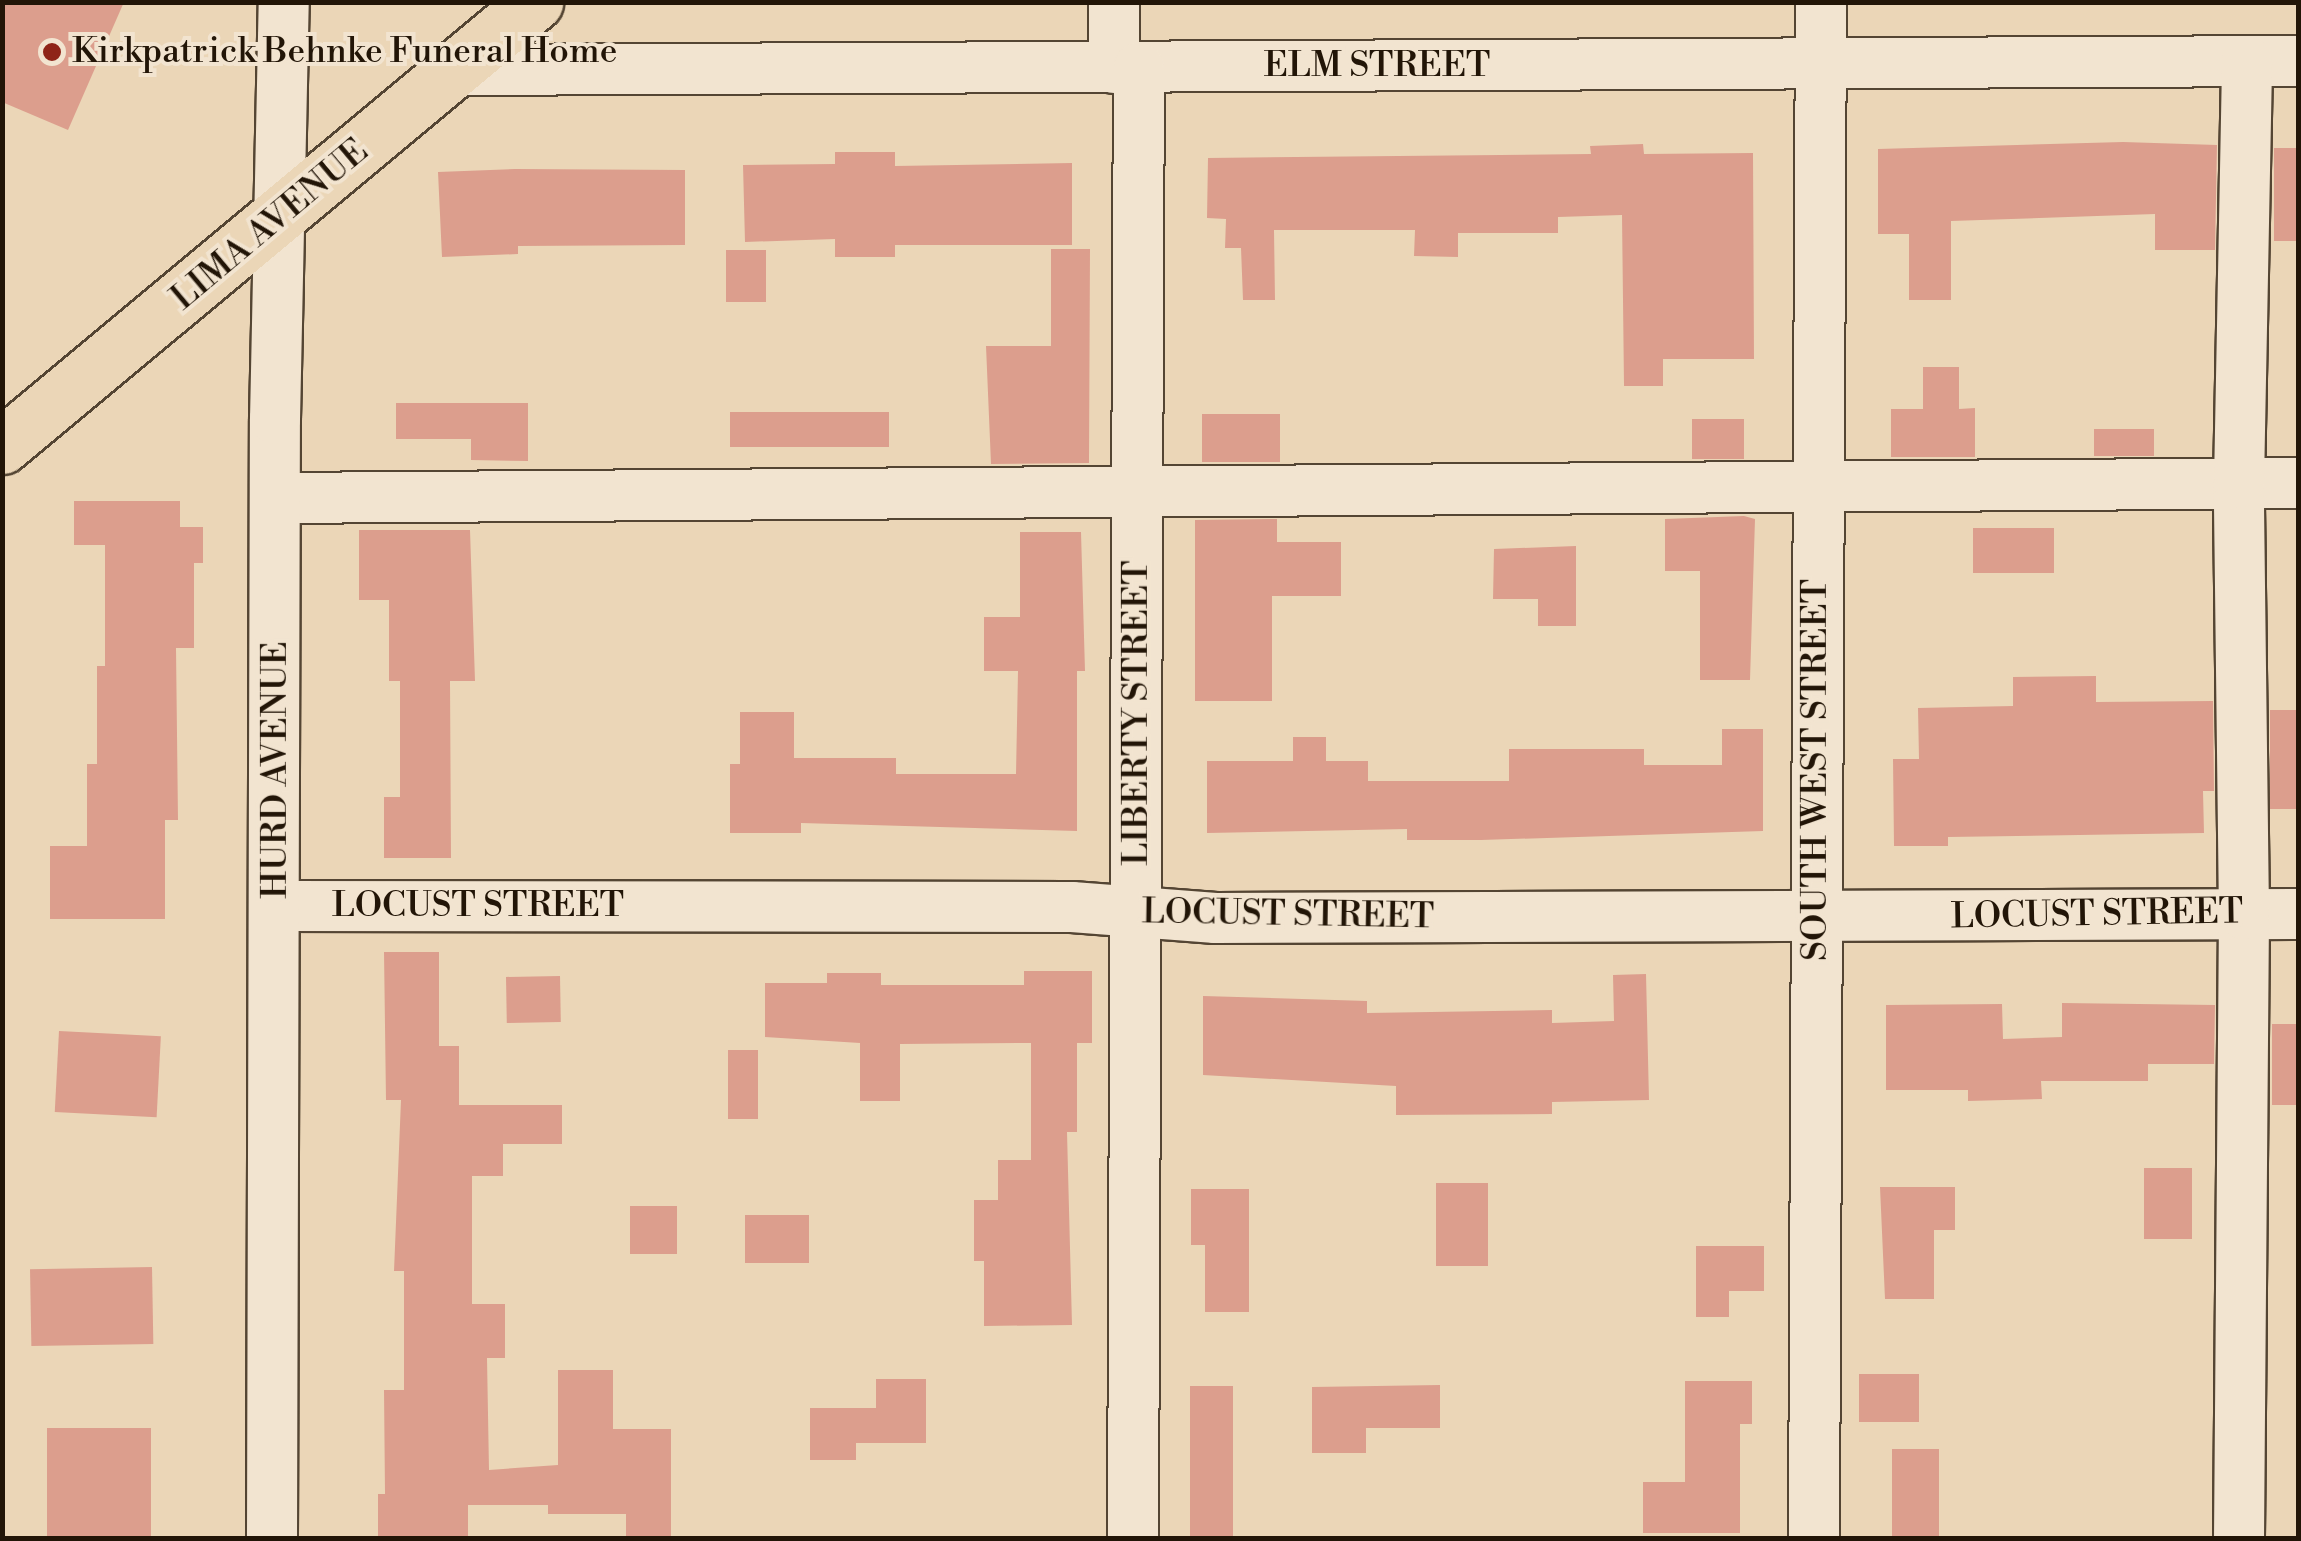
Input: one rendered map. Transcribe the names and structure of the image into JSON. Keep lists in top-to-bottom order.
{
  "streets": {
    "main road": ["LIMA AVENUE"],
    "street": [
      "ELM STREET",
      "LIBERTY STREET",
      "HURD AVENUE",
      "SOUTH WEST STREET",
      "LOCUST STREET"
    ]
  },
  "crossings": [
    ["ELM STREET", "LIMA AVENUE"],
    ["ELM STREET", "LIBERTY STREET"],
    ["ELM STREET", "SOUTH WEST STREET"],
    ["LIMA AVENUE", "HURD AVENUE"],
    ["LIBERTY STREET", "LOCUST STREET"],
    ["HURD AVENUE", "LOCUST STREET"],
    ["SOUTH WEST STREET", "LOCUST STREET"]
  ],
  "places": ["Kirkpatrick Behnke Funeral Home"]
}
